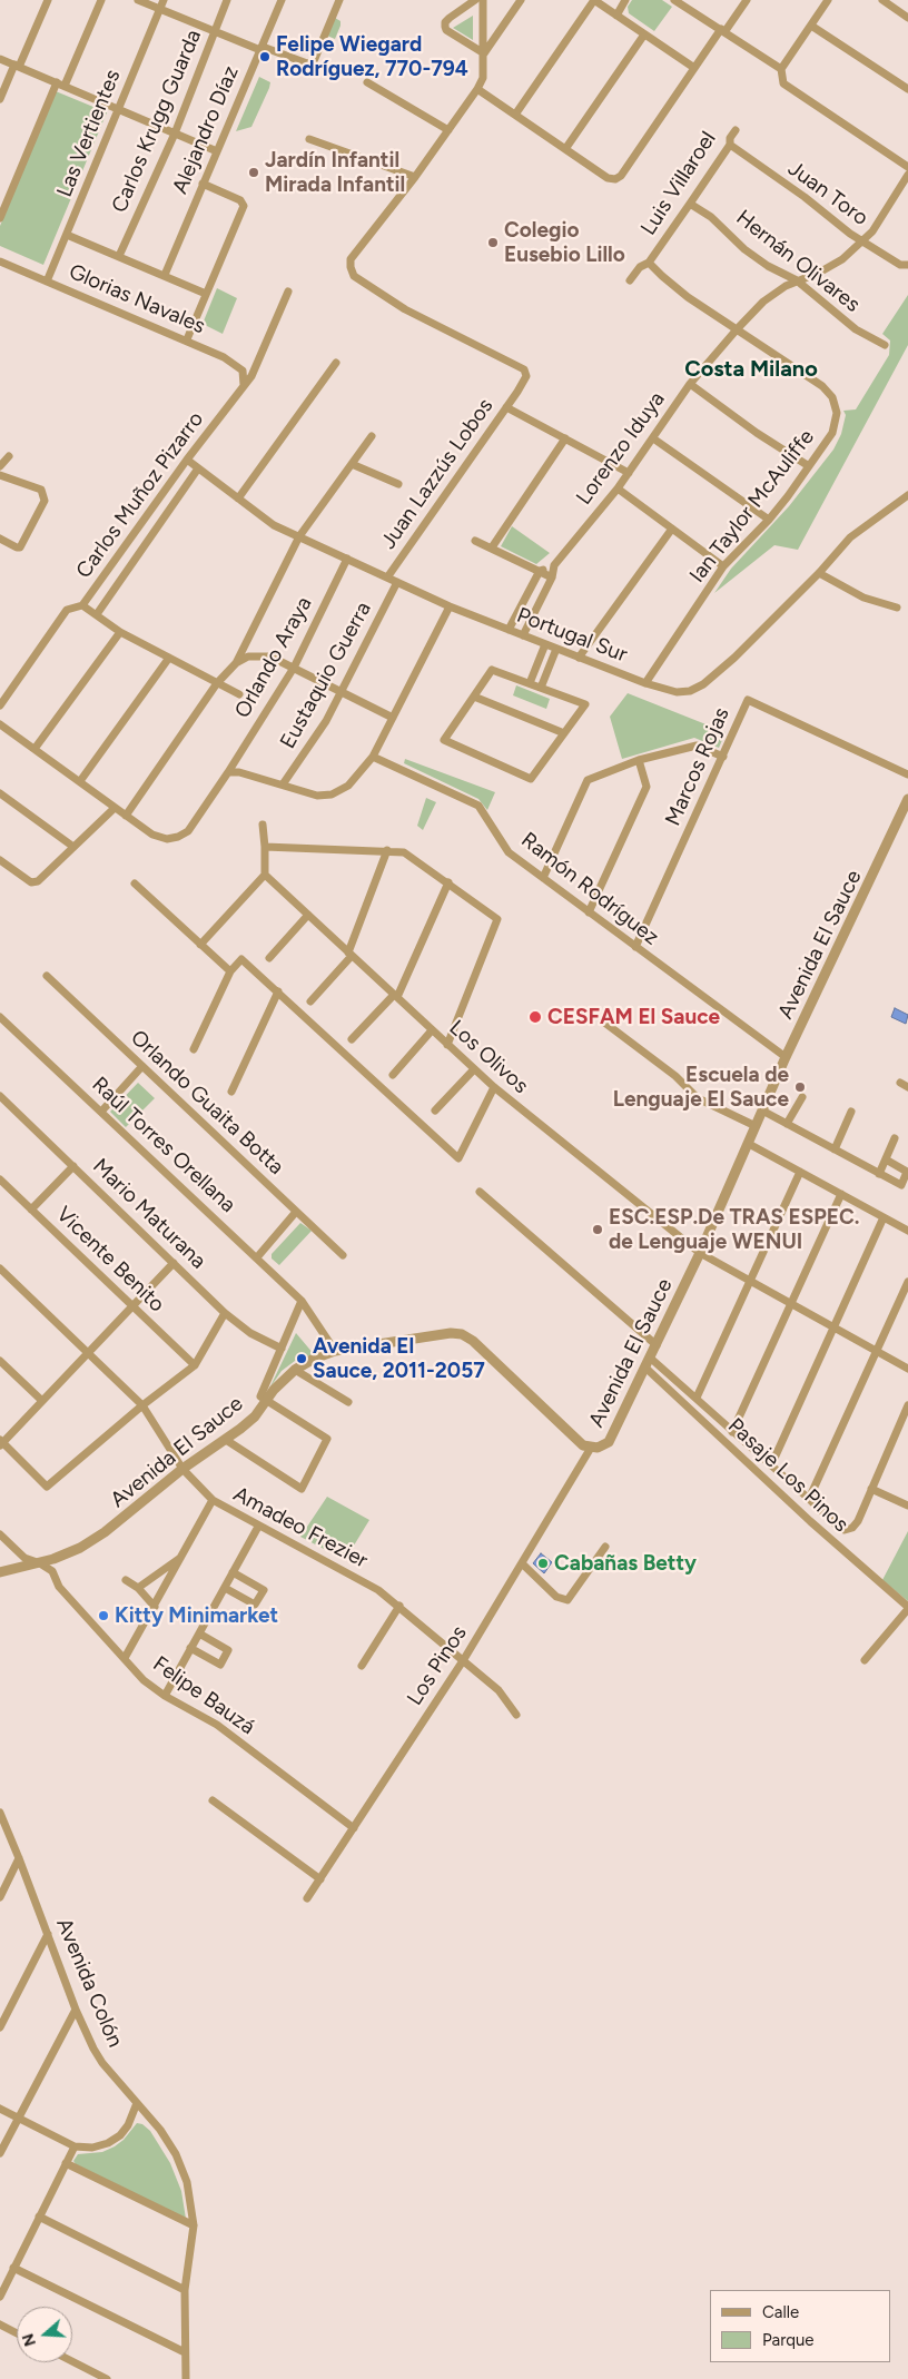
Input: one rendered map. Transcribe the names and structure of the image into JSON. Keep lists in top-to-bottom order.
{
  "streets": {
    "street": [
      "Carlos Krugg Guarda",
      "Alejandro Díaz",
      "Las Vertientes",
      "Luis Villaroel",
      "Juan Toro",
      "Hernán Olivares",
      "Glorias Navales",
      "Lorenzo Iduya",
      "Juan Lazzús Lobos",
      "Carlos Muñoz Pizarro",
      "Ian Taylor McAuliffe",
      "Portugal Sur",
      "Orlando Araya",
      "Eustaquio Guerra",
      "Marcos Rojas",
      "Ramón Rodríguez",
      "Avenida El Sauce",
      "Los Olivos",
      "Orlando Guaita Botta",
      "Raúl Torres Orellana",
      "Mario Maturana",
      "Vicente Benito",
      "Pasaje Los Pinos",
      "Amadeo Frezier",
      "Los Pinos",
      "Felipe Bauzá",
      "Avenida Colón"
    ]
  },
  "crossings": [
    ["Las Vertientes", "Glorias Navales"],
    ["Luis Villaroel", "Juan Toro"],
    ["Luis Villaroel", "Hernán Olivares"],
    ["Luis Villaroel", "Ian Taylor McAuliffe"],
    ["Juan Toro", "Lorenzo Iduya"],
    ["Hernán Olivares", "Lorenzo Iduya"],
    ["Glorias Navales", "Carlos Muñoz Pizarro"],
    ["Lorenzo Iduya", "Ian Taylor McAuliffe"],
    ["Lorenzo Iduya", "Portugal Sur"],
    ["Juan Lazzús Lobos", "Portugal Sur"],
    ["Carlos Muñoz Pizarro", "Portugal Sur"],
    ["Ian Taylor McAuliffe", "Portugal Sur"],
    ["Portugal Sur", "Orlando Araya"],
    ["Portugal Sur", "Eustaquio Guerra"],
    ["Marcos Rojas", "Ramón Rodríguez"],
    ["Ramón Rodríguez", "Avenida El Sauce"],
    ["Avenida El Sauce", "Los Olivos"],
    ["Avenida El Sauce", "Raúl Torres Orellana"],
    ["Avenida El Sauce", "Pasaje Los Pinos"],
    ["Avenida El Sauce", "Amadeo Frezier"],
    ["Avenida El Sauce", "Los Pinos"],
    ["Avenida El Sauce", "Felipe Bauzá"],
    ["Amadeo Frezier", "Los Pinos"],
    ["Los Pinos", "Felipe Bauzá"]
  ],
  "districts": ["Costa Milano"],
  "places": [
    "Felipe Wiegard Rodríguez, 770-794",
    "Jardín Infantil Mirada Infantil",
    "Colegio Eusebio Lillo",
    "CESFAM El Sauce",
    "Escuela de Lenguaje El Sauce",
    "ESC.ESP.De TRAS ESPEC. de Lenguaje WENUI",
    "Avenida El Sauce, 2011-2057",
    "Cabañas Betty",
    "Kitty Minimarket"
  ],
  "legend": ["Calle", "Parque"],
  "north": "left"
}
